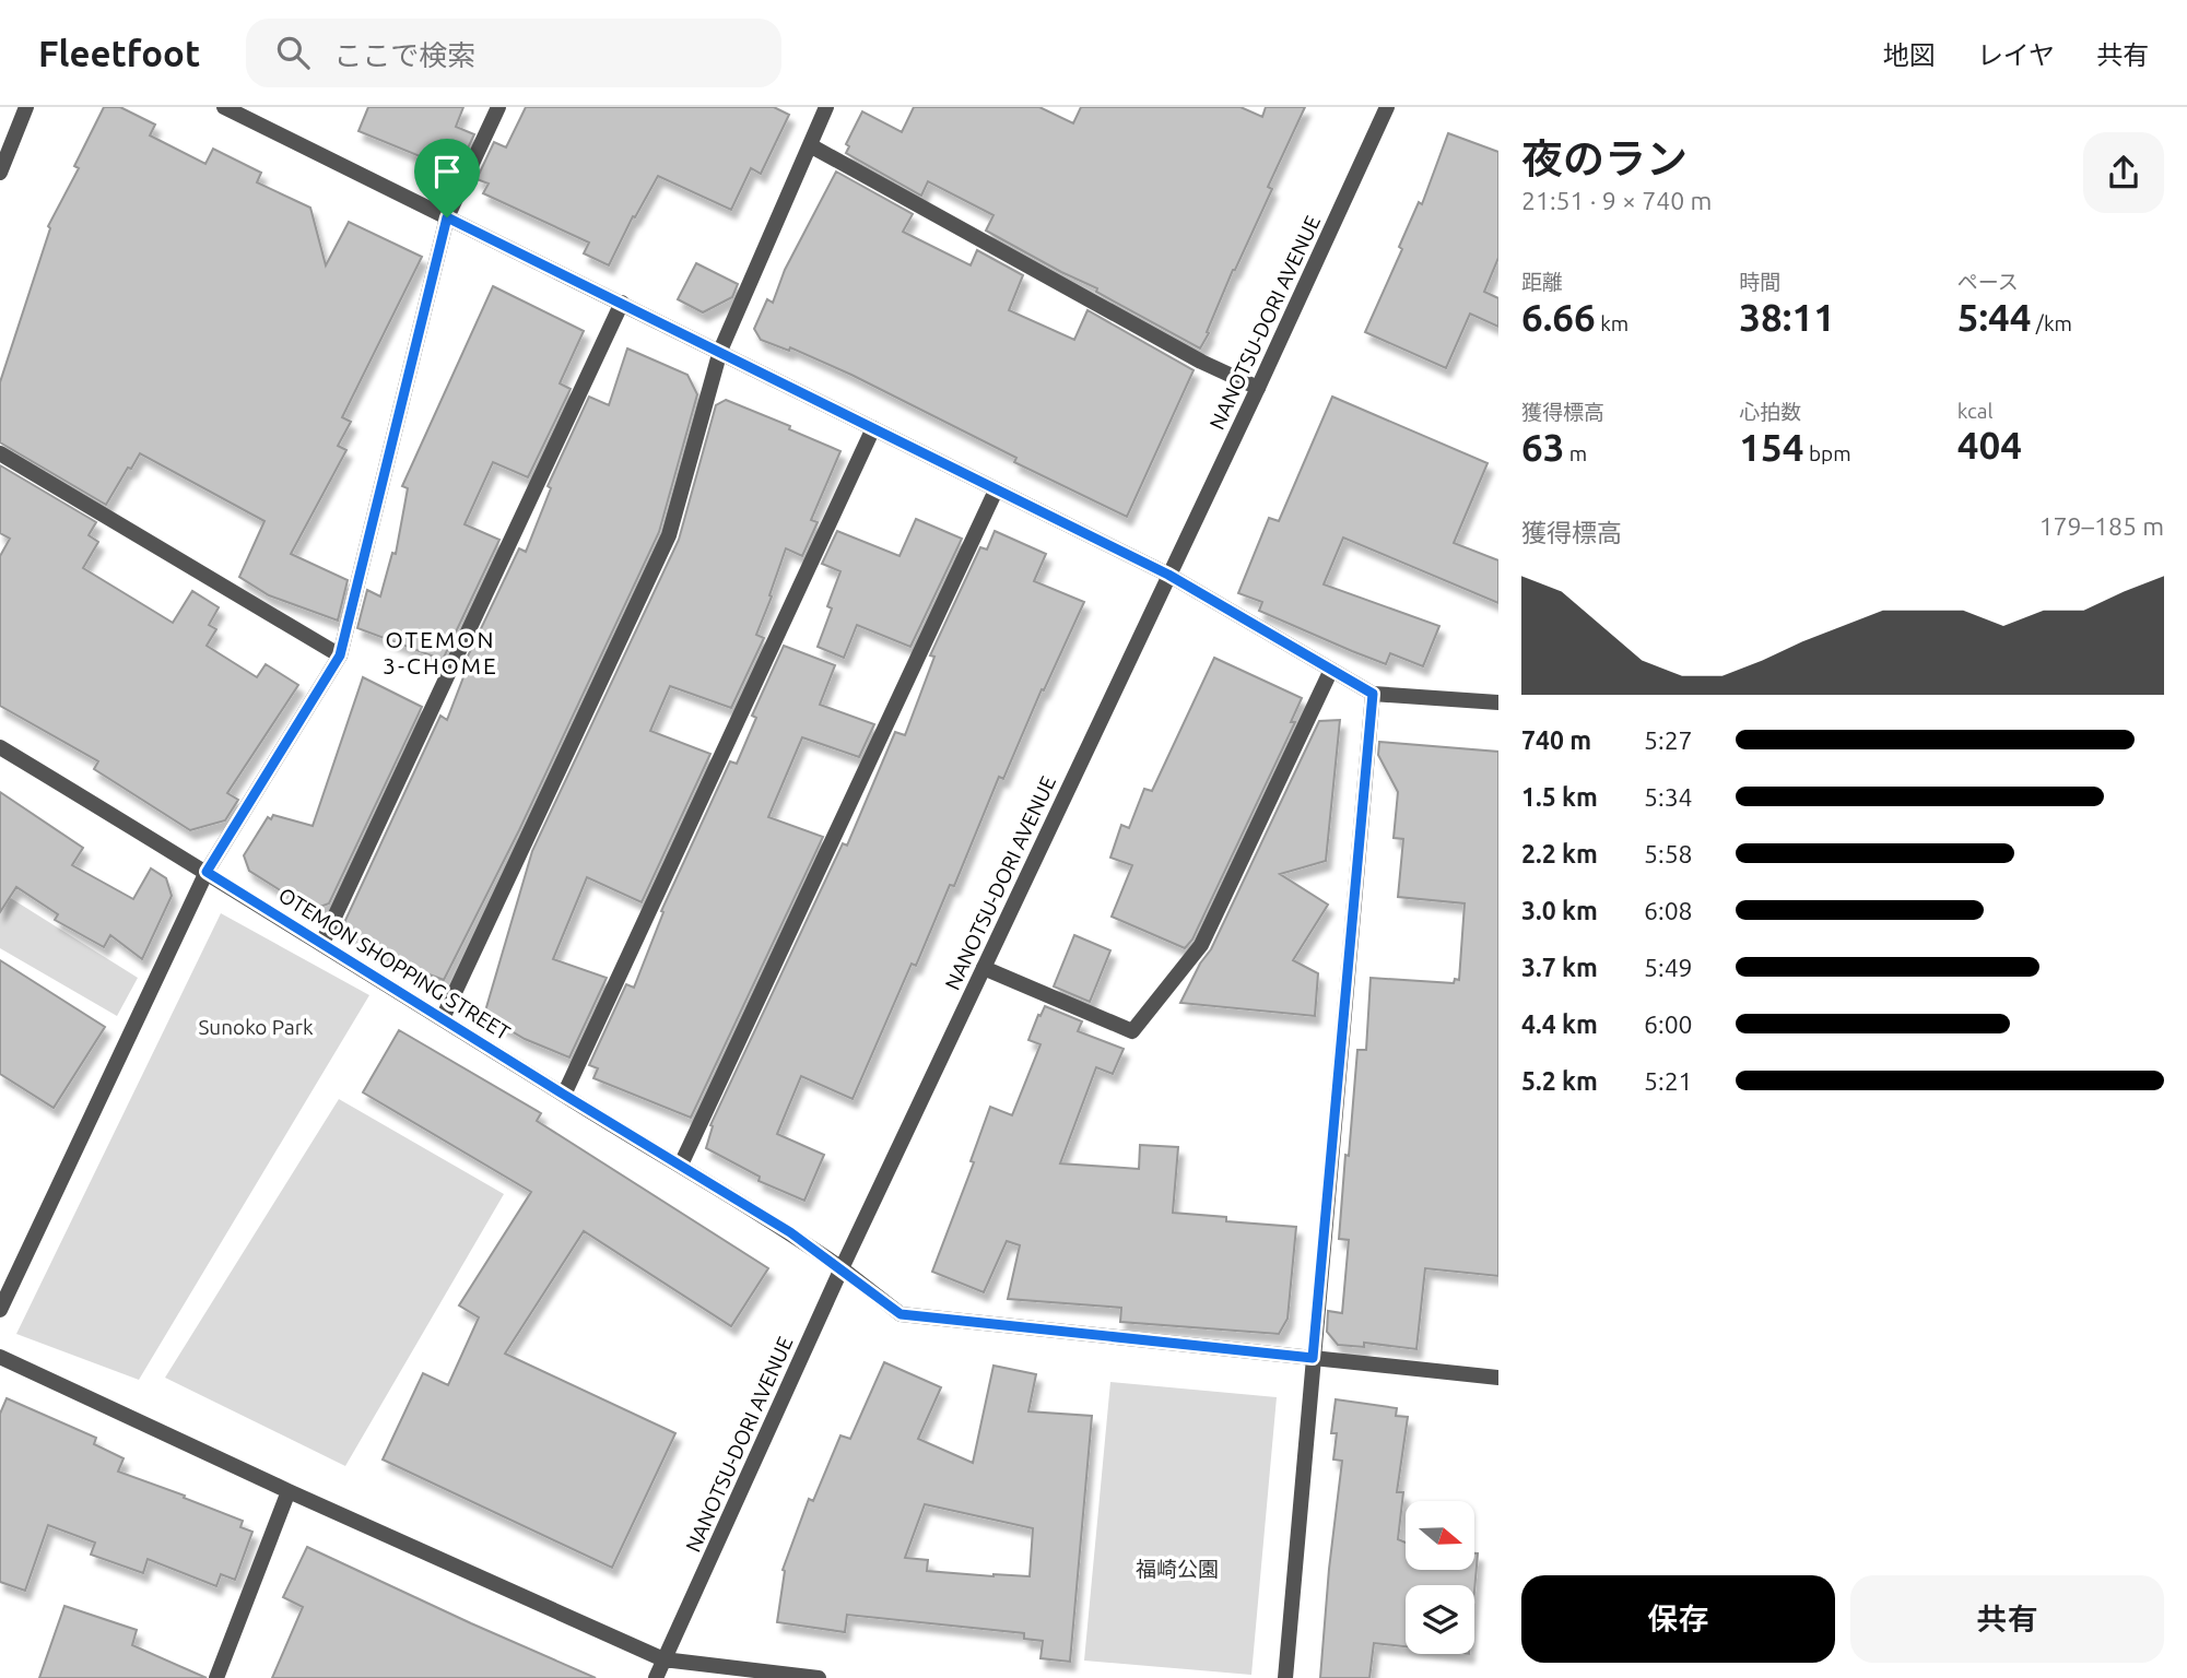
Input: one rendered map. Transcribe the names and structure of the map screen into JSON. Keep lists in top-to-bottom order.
{
  "streets": {
    "street": ["NANOTSU-DORI AVENUE", "OTEMON SHOPPING STREET"]
  },
  "crossings": [
    ["NANOTSU-DORI AVENUE", "OTEMON SHOPPING STREET"]
  ],
  "districts": ["OTEMON 3-CHOME"],
  "parks": ["Sunoko Park", "福崎公園"],
  "north": "right",
  "page": {
    "header": "Fleetfoot",
    "search": "ここで検索",
    "nav": ["地図", "レイヤ", "共有"],
    "heading": ["夜のラン", "21:51 · 9 × 740 m"],
    "stats": [
      ["距離", "6.66 km"],
      ["時間", "38:11"],
      ["ペース", "5:44 /km"],
      ["獲得標高", "63 m"],
      ["心拍数", "154 bpm"],
      ["kcal", "404"]
    ],
    "chart": ["獲得標高", "179–185 m"],
    "list": [
      {
        "name": "740 m",
        "note": "5:27"
      },
      {
        "name": "1.5 km",
        "note": "5:34"
      },
      {
        "name": "2.2 km",
        "note": "5:58"
      },
      {
        "name": "3.0 km",
        "note": "6:08"
      },
      {
        "name": "3.7 km",
        "note": "5:49"
      },
      {
        "name": "4.4 km",
        "note": "6:00"
      },
      {
        "name": "5.2 km",
        "note": "5:21"
      }
    ],
    "buttons": ["保存", "共有"]
  }
}
